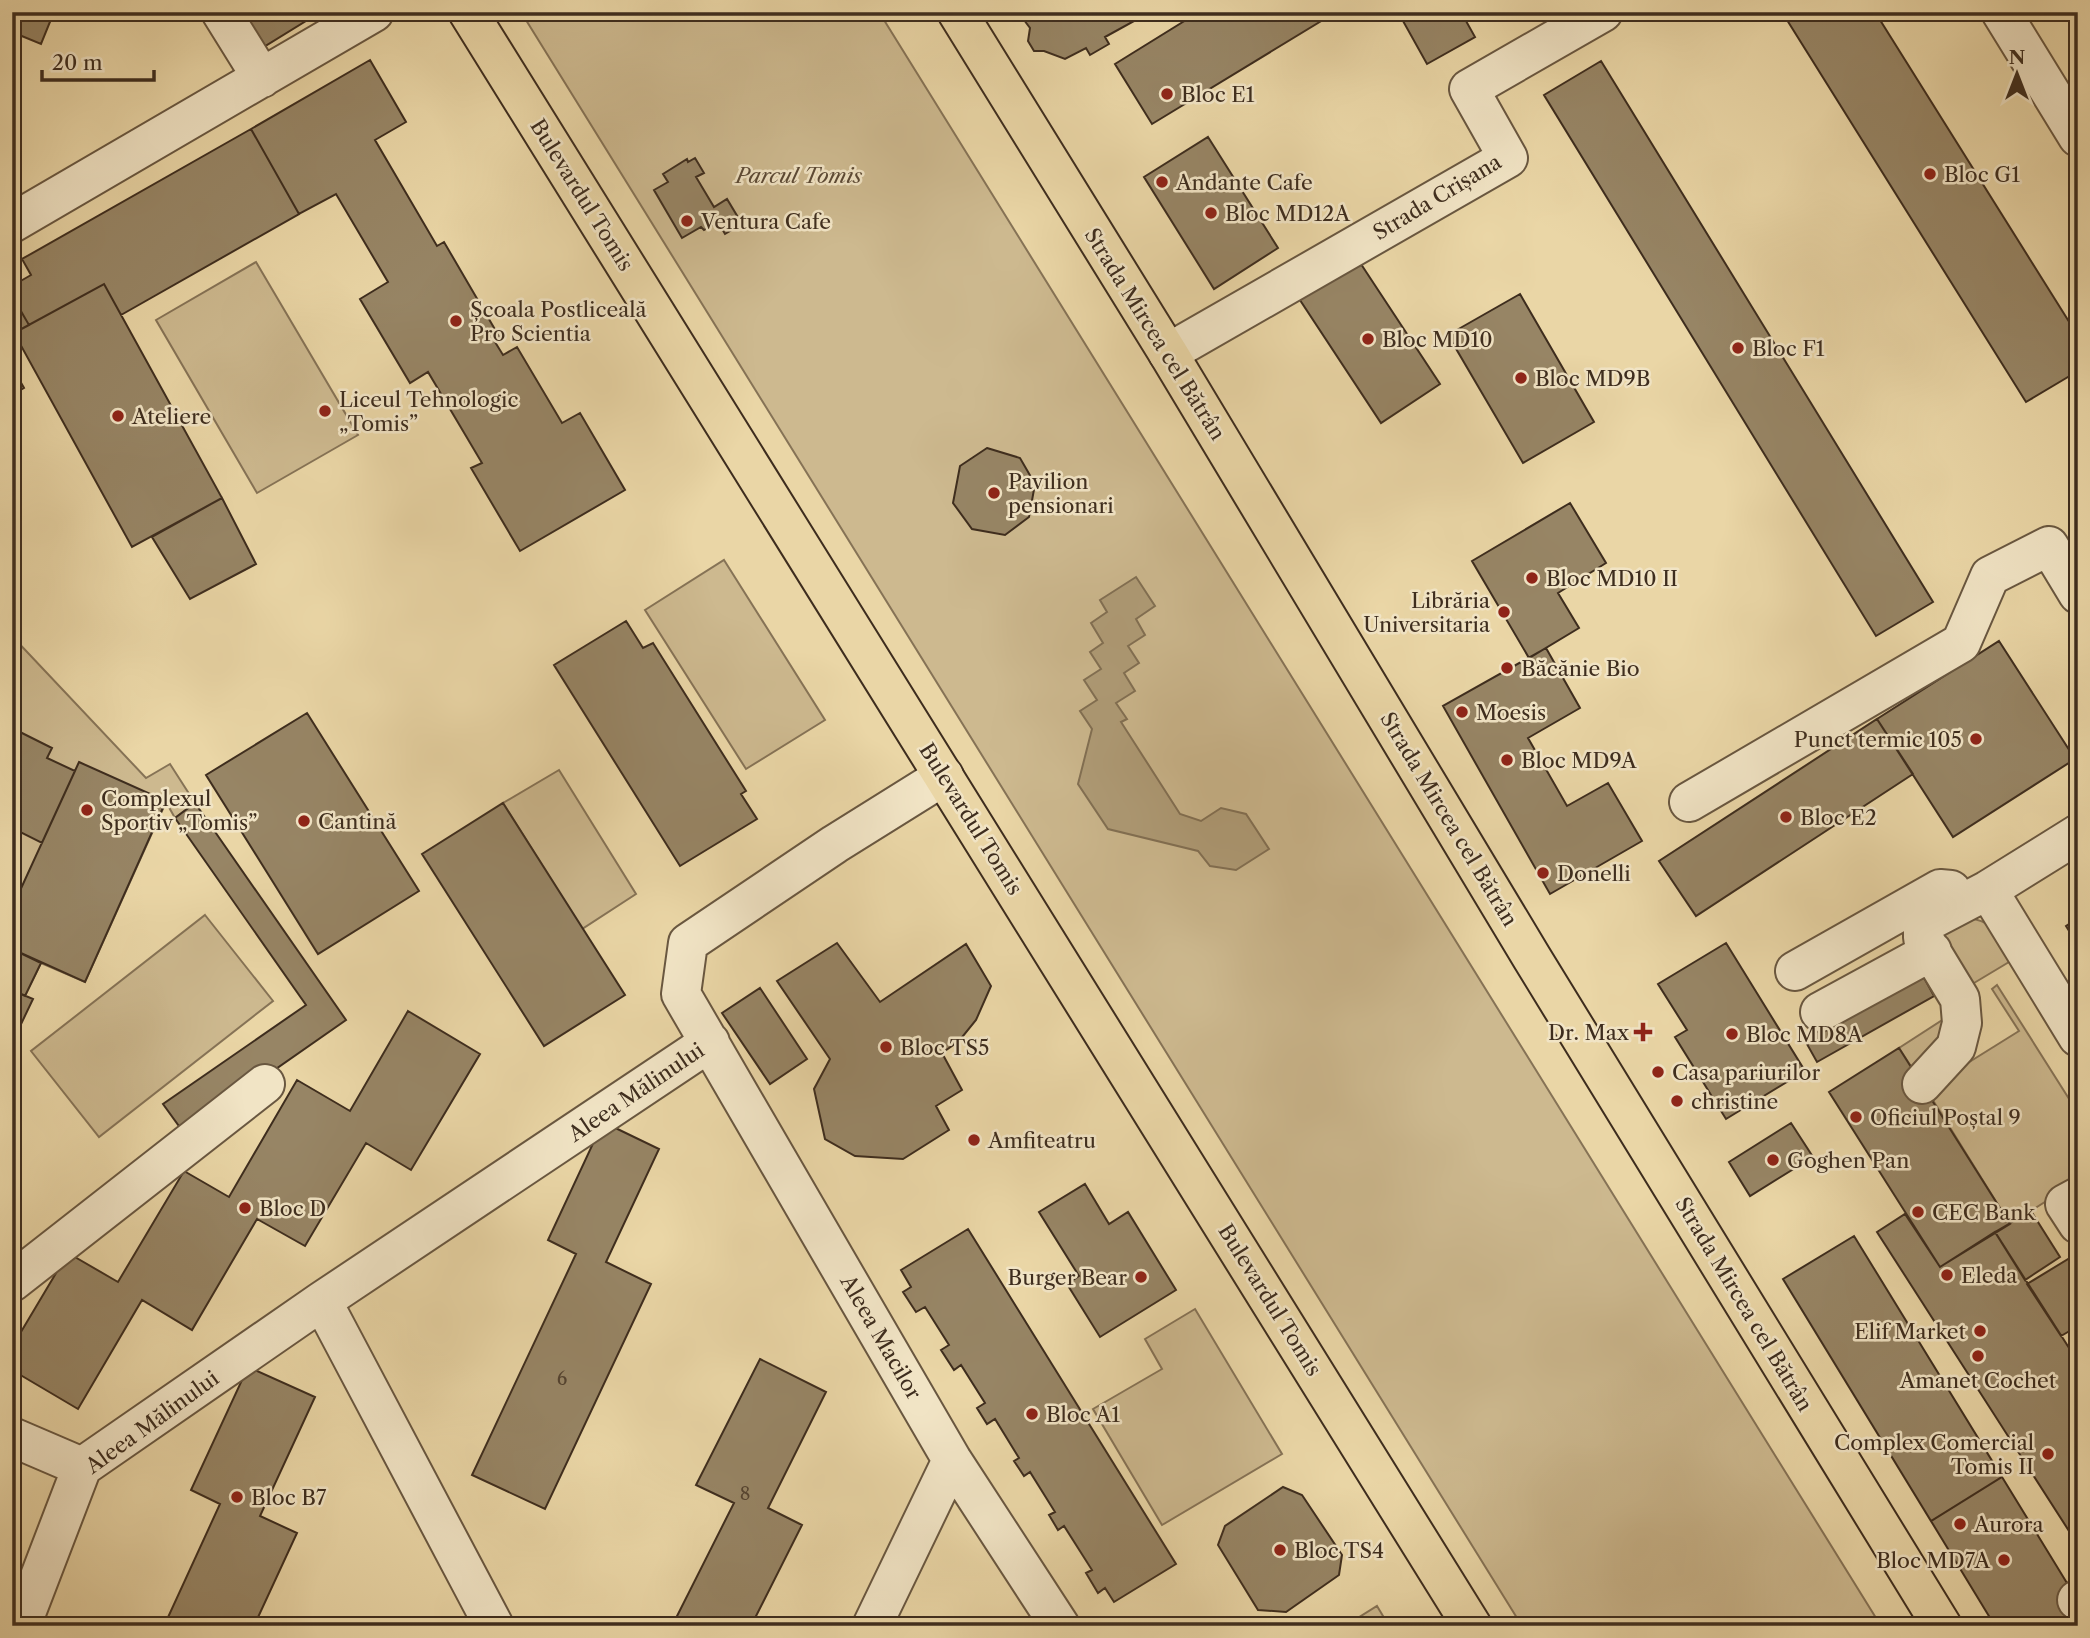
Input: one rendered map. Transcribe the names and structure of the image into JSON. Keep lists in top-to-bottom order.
{
  "streets": {
    "main road": ["Bulevardul Tomis", "Strada Mircea cel Bătrân"],
    "street": ["Strada Crișana", "Aleea Mălinului", "Aleea Macilor"]
  },
  "crossings": [
    ["Bulevardul Tomis", "Aleea Mălinului"],
    ["Strada Crișana", "Strada Mircea cel Bătrân"],
    ["Aleea Mălinului", "Aleea Macilor"]
  ],
  "parks": ["Parcul Tomis"],
  "places": {
    "other": [
      "Bloc E1",
      "Bloc G1",
      "Andante Cafe",
      "Bloc MD12A",
      "Ventura Cafe",
      "Școala Postliceală Pro Scientia",
      "Bloc MD10",
      "Bloc F1",
      "Bloc MD9B",
      "Liceul Tehnologic „Tomis”",
      "Ateliere",
      "Pavilion pensionari",
      "Bloc MD10 II",
      "Librăria Universitaria",
      "Băcănie Bio",
      "Moesis",
      "Punct termic 105",
      "Bloc MD9A",
      "Complexul Sportiv „Tomis”",
      "Bloc E2",
      "Cantină",
      "Donelli",
      "Bloc MD8A",
      "Bloc TS5",
      "Casa pariurilor",
      "christine",
      "Oficiul Poștal 9",
      "Amfiteatru",
      "Goghen Pan",
      "Bloc D",
      "CEC Bank",
      "Eleda",
      "Burger Bear",
      "Elif Market",
      "Amanet Cochet",
      "Bloc A1",
      "Complex Comercial Tomis II",
      "Bloc B7",
      "Aurora",
      "Bloc TS4",
      "Bloc MD7A"
    ],
    "health": ["Dr. Max"]
  },
  "house_numbers": ["6", "8"],
  "scale_bar": "20 m",
  "north": "top"
}
